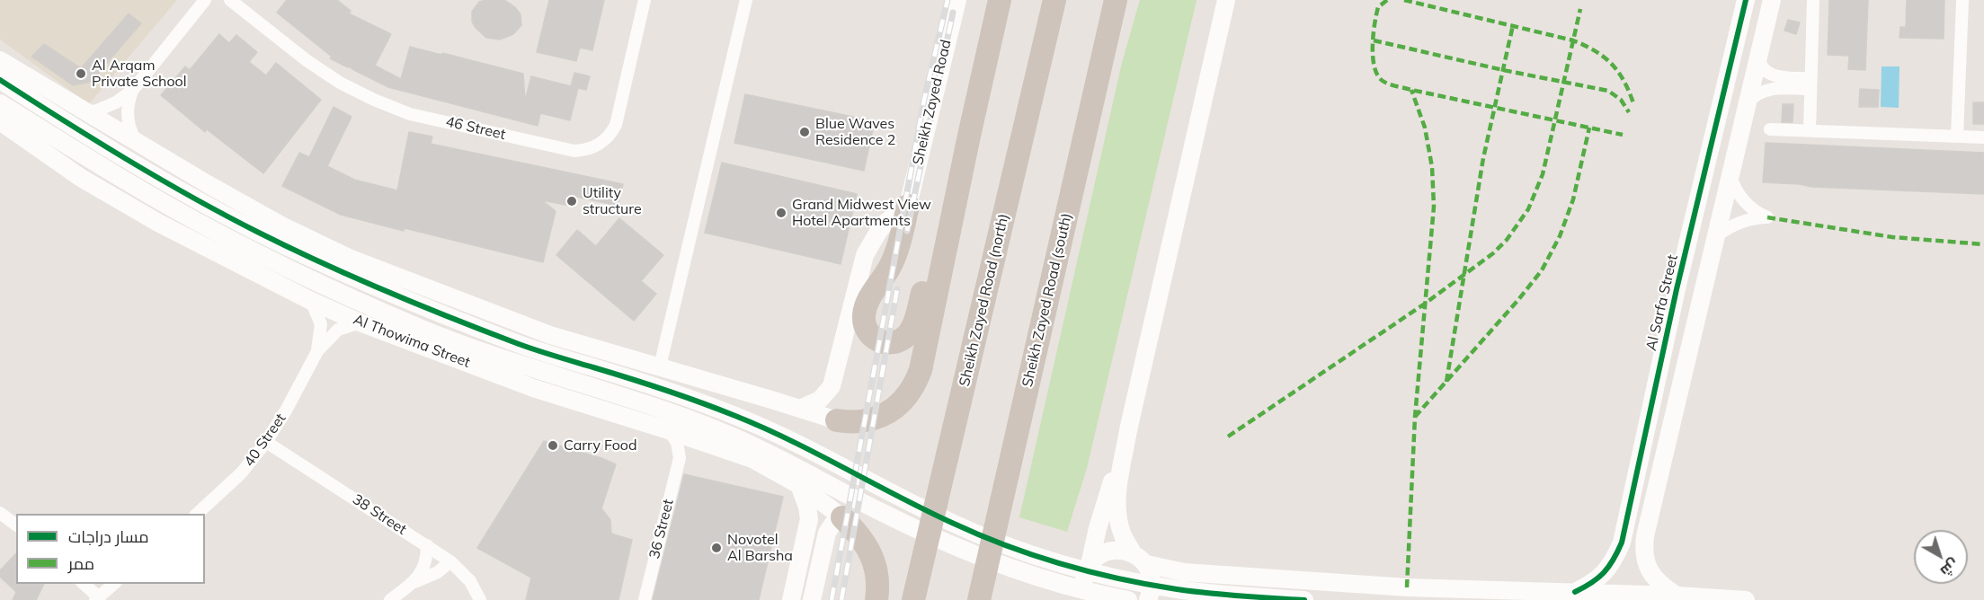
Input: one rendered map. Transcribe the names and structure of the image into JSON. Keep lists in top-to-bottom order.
{
  "streets": {
    "highway": ["Sheikh Zayed Road (north)", "Sheikh Zayed Road (south)"],
    "street": [
      "Sheikh Zayed Road",
      "46 Street",
      "Al Sarfa Street",
      "Al Thowima Street",
      "40 Street",
      "38 Street",
      "36 Street"
    ]
  },
  "crossings": [
    ["Al Thowima Street", "40 Street"],
    ["40 Street", "38 Street"]
  ],
  "places": [
    "Al Arqam Private School",
    "Blue Waves Residence 2",
    "Utility structure",
    "Grand Midwest View Hotel Apartments",
    "Carry Food",
    "Novotel Al Barsha"
  ],
  "legend": ["مسار دراجات", "ممر"],
  "north": "bottom right"
}
